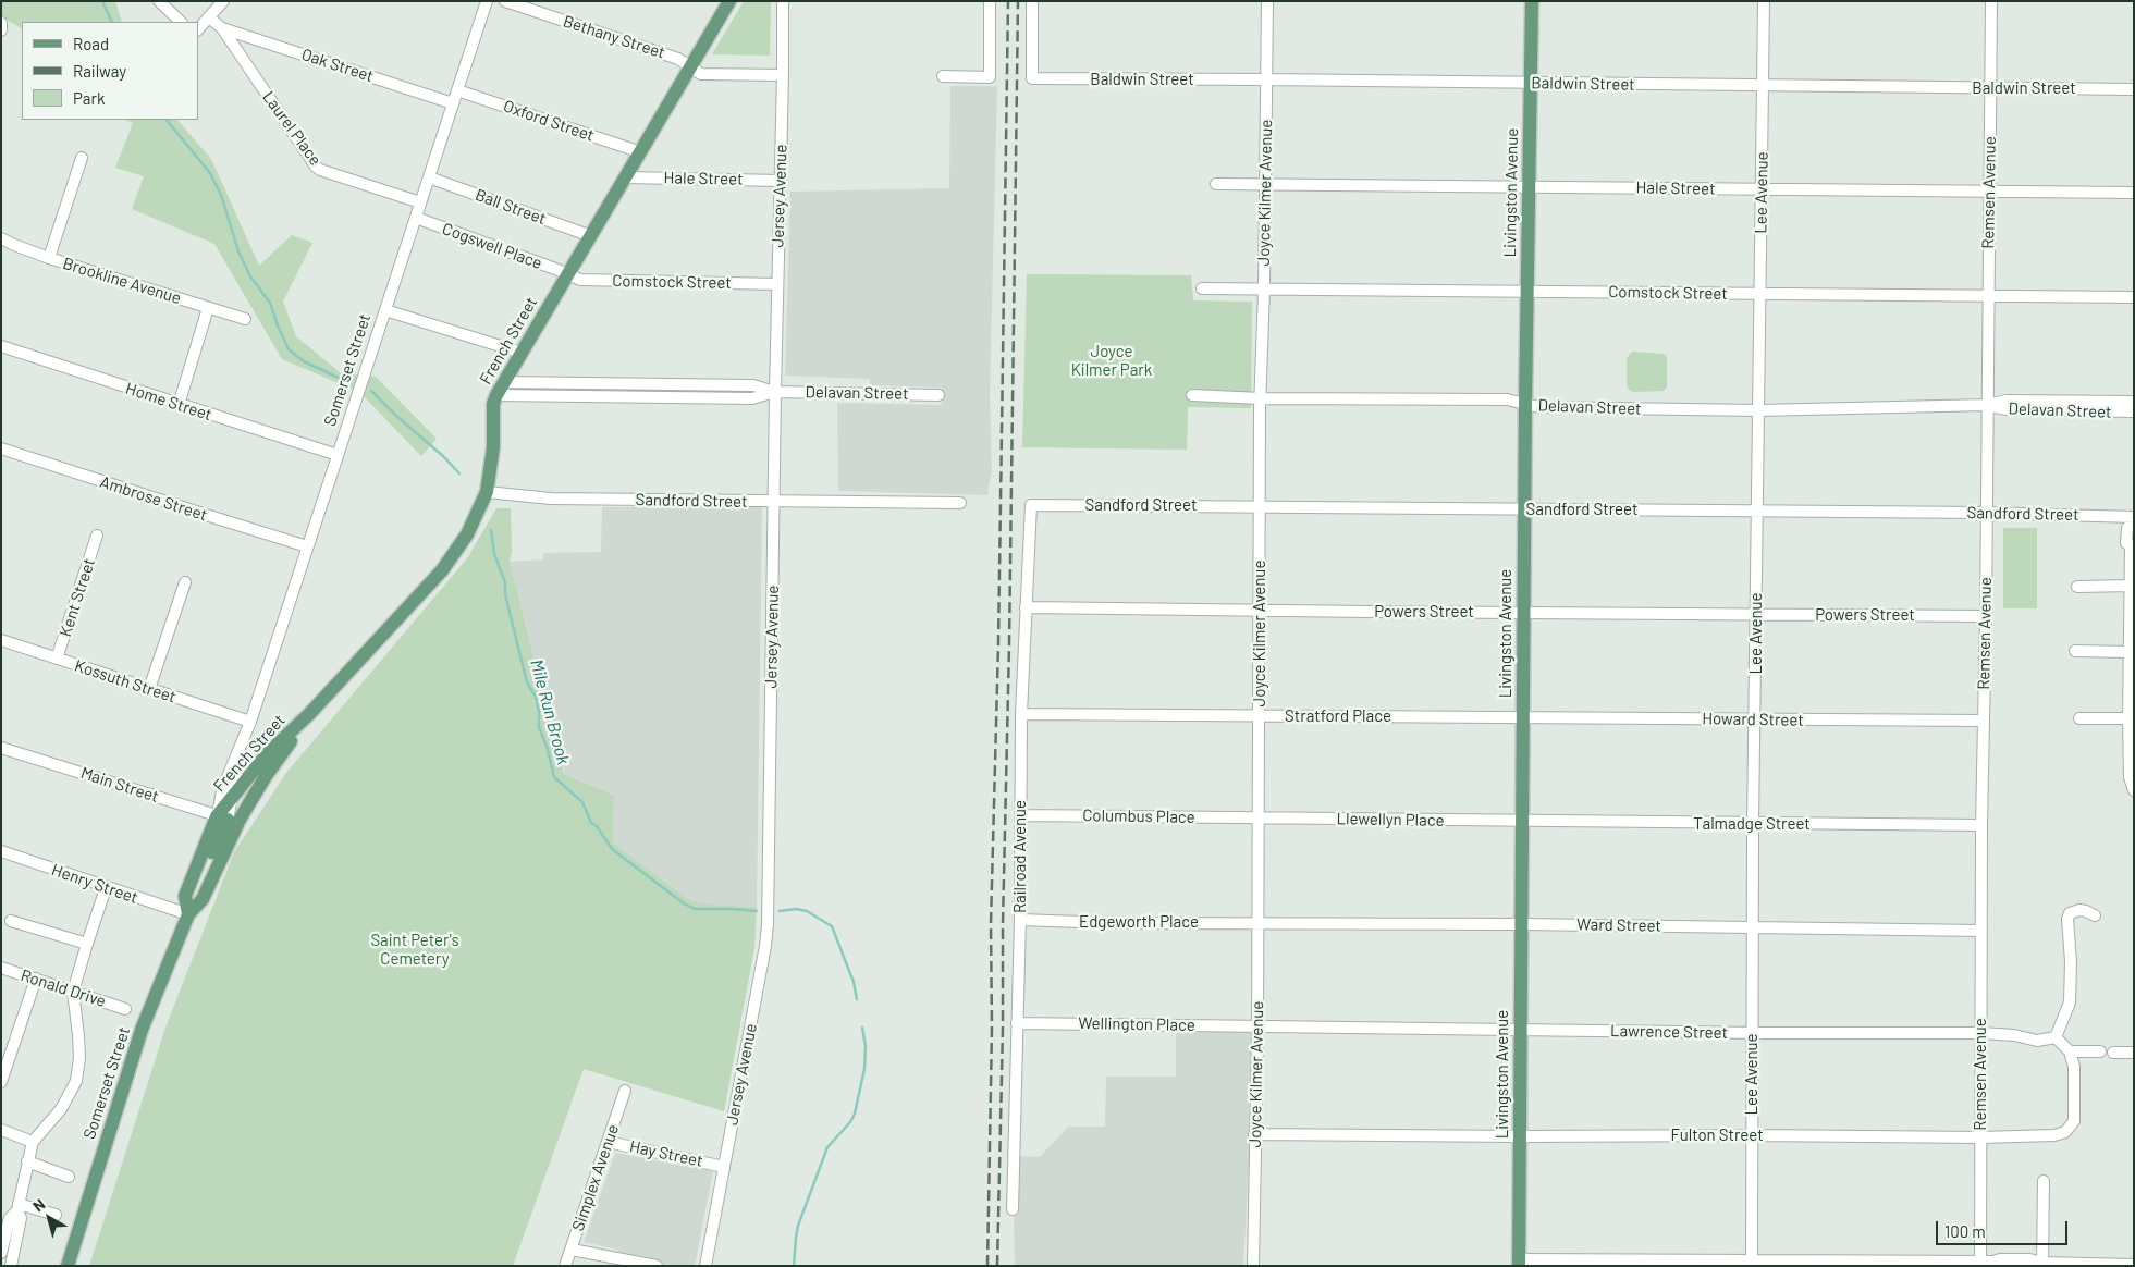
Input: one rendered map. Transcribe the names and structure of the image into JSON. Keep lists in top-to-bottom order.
{
  "streets": {
    "main road": ["Livingston Avenue", "French Street", "Somerset Street"],
    "street": [
      "Bethany Street",
      "Oak Street",
      "Baldwin Street",
      "Oxford Street",
      "Laurel Place",
      "Hale Street",
      "Joyce Kilmer Avenue",
      "Lee Avenue",
      "Remsen Avenue",
      "Jersey Avenue",
      "Ball Street",
      "Cogswell Place",
      "Brookline Avenue",
      "Comstock Street",
      "Delavan Street",
      "Home Street",
      "Ambrose Street",
      "Sandford Street",
      "Kent Street",
      "Powers Street",
      "Kossuth Street",
      "Stratford Place",
      "Howard Street",
      "Main Street",
      "Columbus Place",
      "Llewellyn Place",
      "Talmadge Street",
      "Railroad Avenue",
      "Henry Street",
      "Edgeworth Place",
      "Ward Street",
      "Ronald Drive",
      "Wellington Place",
      "Lawrence Street",
      "Fulton Street",
      "Hay Street",
      "Simplex Avenue"
    ]
  },
  "crossings": [
    ["Bethany Street", "French Street"],
    ["Oak Street", "Laurel Place"],
    ["Oak Street", "Somerset Street"],
    ["Baldwin Street", "Joyce Kilmer Avenue"],
    ["Baldwin Street", "Livingston Avenue"],
    ["Baldwin Street", "Lee Avenue"],
    ["Baldwin Street", "Remsen Avenue"],
    ["Oxford Street", "French Street"],
    ["Oxford Street", "Somerset Street"],
    ["Laurel Place", "Somerset Street"],
    ["Hale Street", "Joyce Kilmer Avenue"],
    ["Hale Street", "Livingston Avenue"],
    ["Hale Street", "Lee Avenue"],
    ["Hale Street", "Remsen Avenue"],
    ["Hale Street", "Jersey Avenue"],
    ["Hale Street", "French Street"],
    ["Joyce Kilmer Avenue", "Comstock Street"],
    ["Joyce Kilmer Avenue", "Delavan Street"],
    ["Joyce Kilmer Avenue", "Sandford Street"],
    ["Joyce Kilmer Avenue", "Powers Street"],
    ["Joyce Kilmer Avenue", "Stratford Place"],
    ["Joyce Kilmer Avenue", "Columbus Place"],
    ["Joyce Kilmer Avenue", "Llewellyn Place"],
    ["Joyce Kilmer Avenue", "Edgeworth Place"],
    ["Joyce Kilmer Avenue", "Ward Street"],
    ["Joyce Kilmer Avenue", "Wellington Place"],
    ["Joyce Kilmer Avenue", "Lawrence Street"],
    ["Joyce Kilmer Avenue", "Fulton Street"],
    ["Livingston Avenue", "Comstock Street"],
    ["Livingston Avenue", "Delavan Street"],
    ["Livingston Avenue", "Sandford Street"],
    ["Livingston Avenue", "Powers Street"],
    ["Livingston Avenue", "Stratford Place"],
    ["Livingston Avenue", "Howard Street"],
    ["Livingston Avenue", "Llewellyn Place"],
    ["Livingston Avenue", "Talmadge Street"],
    ["Livingston Avenue", "Ward Street"],
    ["Livingston Avenue", "Lawrence Street"],
    ["Livingston Avenue", "Fulton Street"],
    ["Lee Avenue", "Comstock Street"],
    ["Lee Avenue", "Delavan Street"],
    ["Lee Avenue", "Sandford Street"],
    ["Lee Avenue", "Powers Street"],
    ["Lee Avenue", "Howard Street"],
    ["Lee Avenue", "Talmadge Street"],
    ["Lee Avenue", "Ward Street"],
    ["Lee Avenue", "Lawrence Street"],
    ["Lee Avenue", "Fulton Street"],
    ["Remsen Avenue", "Comstock Street"],
    ["Remsen Avenue", "Delavan Street"],
    ["Remsen Avenue", "Sandford Street"],
    ["Remsen Avenue", "Powers Street"],
    ["Remsen Avenue", "Howard Street"],
    ["Remsen Avenue", "Talmadge Street"],
    ["Remsen Avenue", "Ward Street"],
    ["Remsen Avenue", "Lawrence Street"],
    ["Remsen Avenue", "Fulton Street"],
    ["Jersey Avenue", "Comstock Street"],
    ["Jersey Avenue", "Delavan Street"],
    ["Jersey Avenue", "Sandford Street"],
    ["Jersey Avenue", "Hay Street"],
    ["Ball Street", "French Street"],
    ["Ball Street", "Somerset Street"],
    ["Cogswell Place", "Comstock Street"],
    ["Cogswell Place", "French Street"],
    ["Cogswell Place", "Somerset Street"],
    ["Comstock Street", "French Street"],
    ["French Street", "Somerset Street"],
    ["French Street", "Delavan Street"],
    ["French Street", "Sandford Street"],
    ["French Street", "Main Street"],
    ["Somerset Street", "Home Street"],
    ["Somerset Street", "Ambrose Street"],
    ["Somerset Street", "Kossuth Street"],
    ["Somerset Street", "Main Street"],
    ["Somerset Street", "Henry Street"],
    ["Sandford Street", "Railroad Avenue"],
    ["Kent Street", "Kossuth Street"],
    ["Powers Street", "Railroad Avenue"],
    ["Stratford Place", "Howard Street"],
    ["Stratford Place", "Railroad Avenue"],
    ["Columbus Place", "Llewellyn Place"],
    ["Columbus Place", "Railroad Avenue"],
    ["Llewellyn Place", "Talmadge Street"],
    ["Railroad Avenue", "Edgeworth Place"],
    ["Railroad Avenue", "Wellington Place"],
    ["Edgeworth Place", "Ward Street"],
    ["Wellington Place", "Lawrence Street"],
    ["Hay Street", "Simplex Avenue"]
  ],
  "water": ["Mile Run Brook"],
  "parks": ["Joyce Kilmer Park", "Saint Peter's Cemetery"],
  "legend": ["Road", "Railway", "Park"],
  "scale_bar": "100 m",
  "north": "top left"
}
